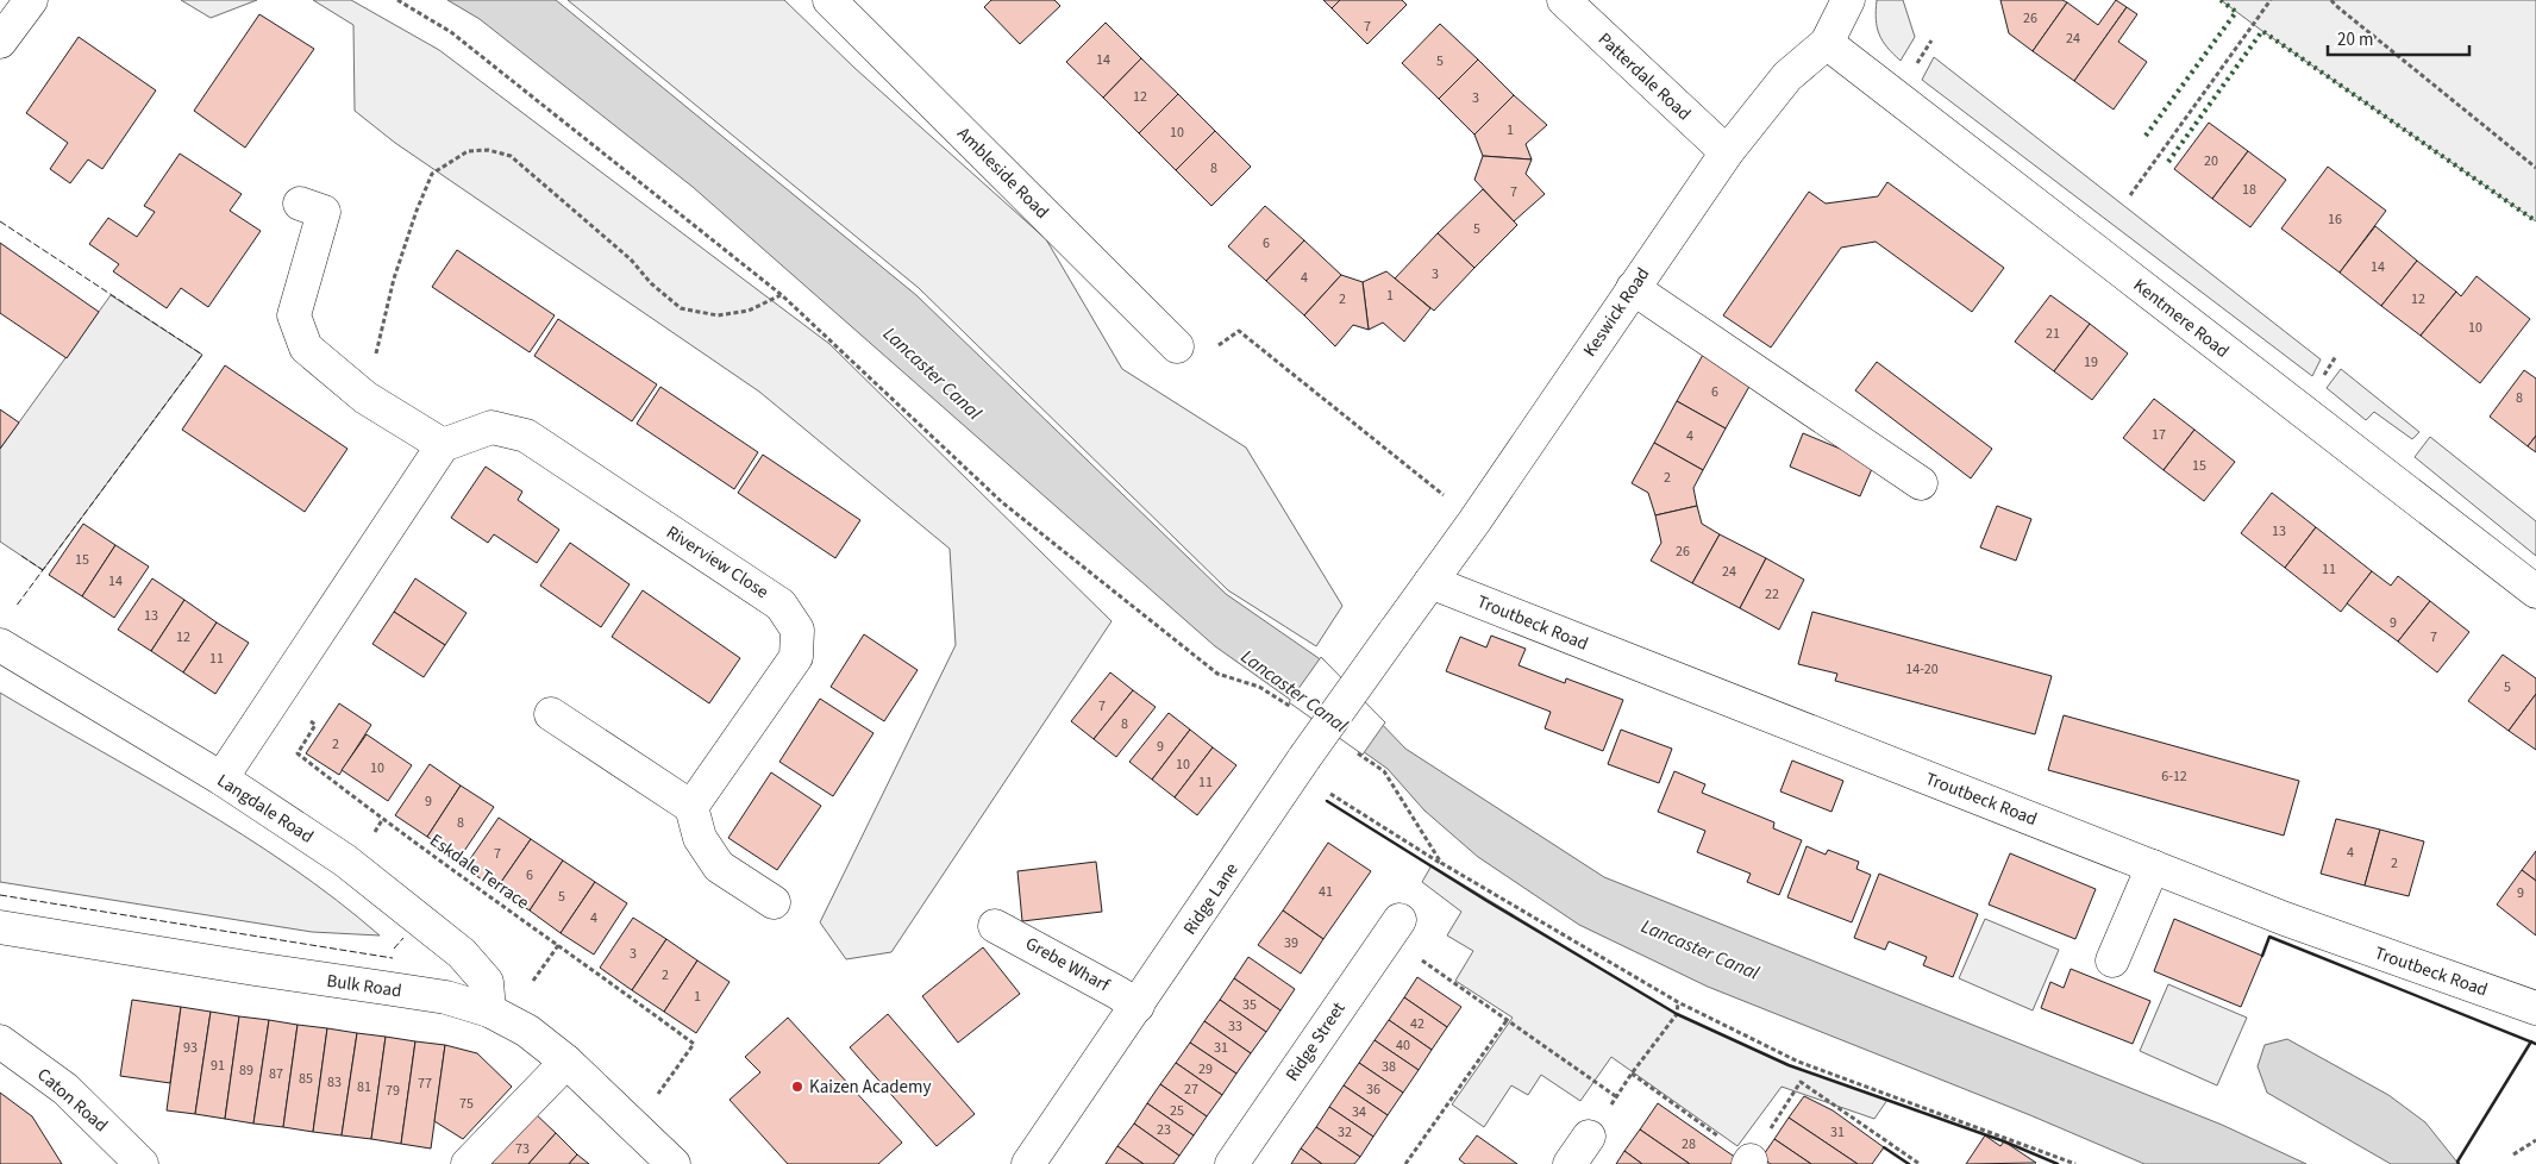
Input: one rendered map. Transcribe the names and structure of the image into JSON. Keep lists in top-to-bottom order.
{
  "streets": {
    "street": [
      "Patterdale Road",
      "Ambleside Road",
      "Keswick Road",
      "Kentmere Road",
      "Riverview Close",
      "Troutbeck Road",
      "Langdale Road",
      "Ridge Lane",
      "Grebe Wharf",
      "Bulk Road",
      "Ridge Street",
      "Caton Road"
    ],
    "path": ["Eskdale Terrace"]
  },
  "crossings": [
    ["Patterdale Road", "Keswick Road"],
    ["Keswick Road", "Kentmere Road"],
    ["Keswick Road", "Troutbeck Road"],
    ["Keswick Road", "Ridge Lane"],
    ["Langdale Road", "Bulk Road"],
    ["Ridge Lane", "Grebe Wharf"]
  ],
  "water": ["Lancaster Canal"],
  "places": ["Kaizen Academy"],
  "house_numbers": [
    "26",
    "7",
    "24",
    "14",
    "5",
    "12",
    "3",
    "1",
    "10",
    "20",
    "8",
    "18",
    "7",
    "16",
    "5",
    "6",
    "14",
    "3",
    "4",
    "1",
    "2",
    "12",
    "10",
    "21",
    "19",
    "6",
    "8",
    "17",
    "4",
    "15",
    "2",
    "13",
    "26",
    "15",
    "11",
    "24",
    "14",
    "22",
    "13",
    "9",
    "12",
    "7",
    "11",
    "14-20",
    "5",
    "7",
    "8",
    "2",
    "9",
    "10",
    "10",
    "6-12",
    "11",
    "9",
    "8",
    "4",
    "7",
    "2",
    "6",
    "41",
    "9",
    "5",
    "4",
    "39",
    "3",
    "2",
    "1",
    "35",
    "42",
    "33",
    "40",
    "93",
    "31",
    "91",
    "38",
    "29",
    "89",
    "87",
    "85",
    "83",
    "77",
    "81",
    "27",
    "36",
    "79",
    "75",
    "25",
    "34",
    "23",
    "32",
    "31",
    "28",
    "73"
  ],
  "scale_bar": "20 m"
}
